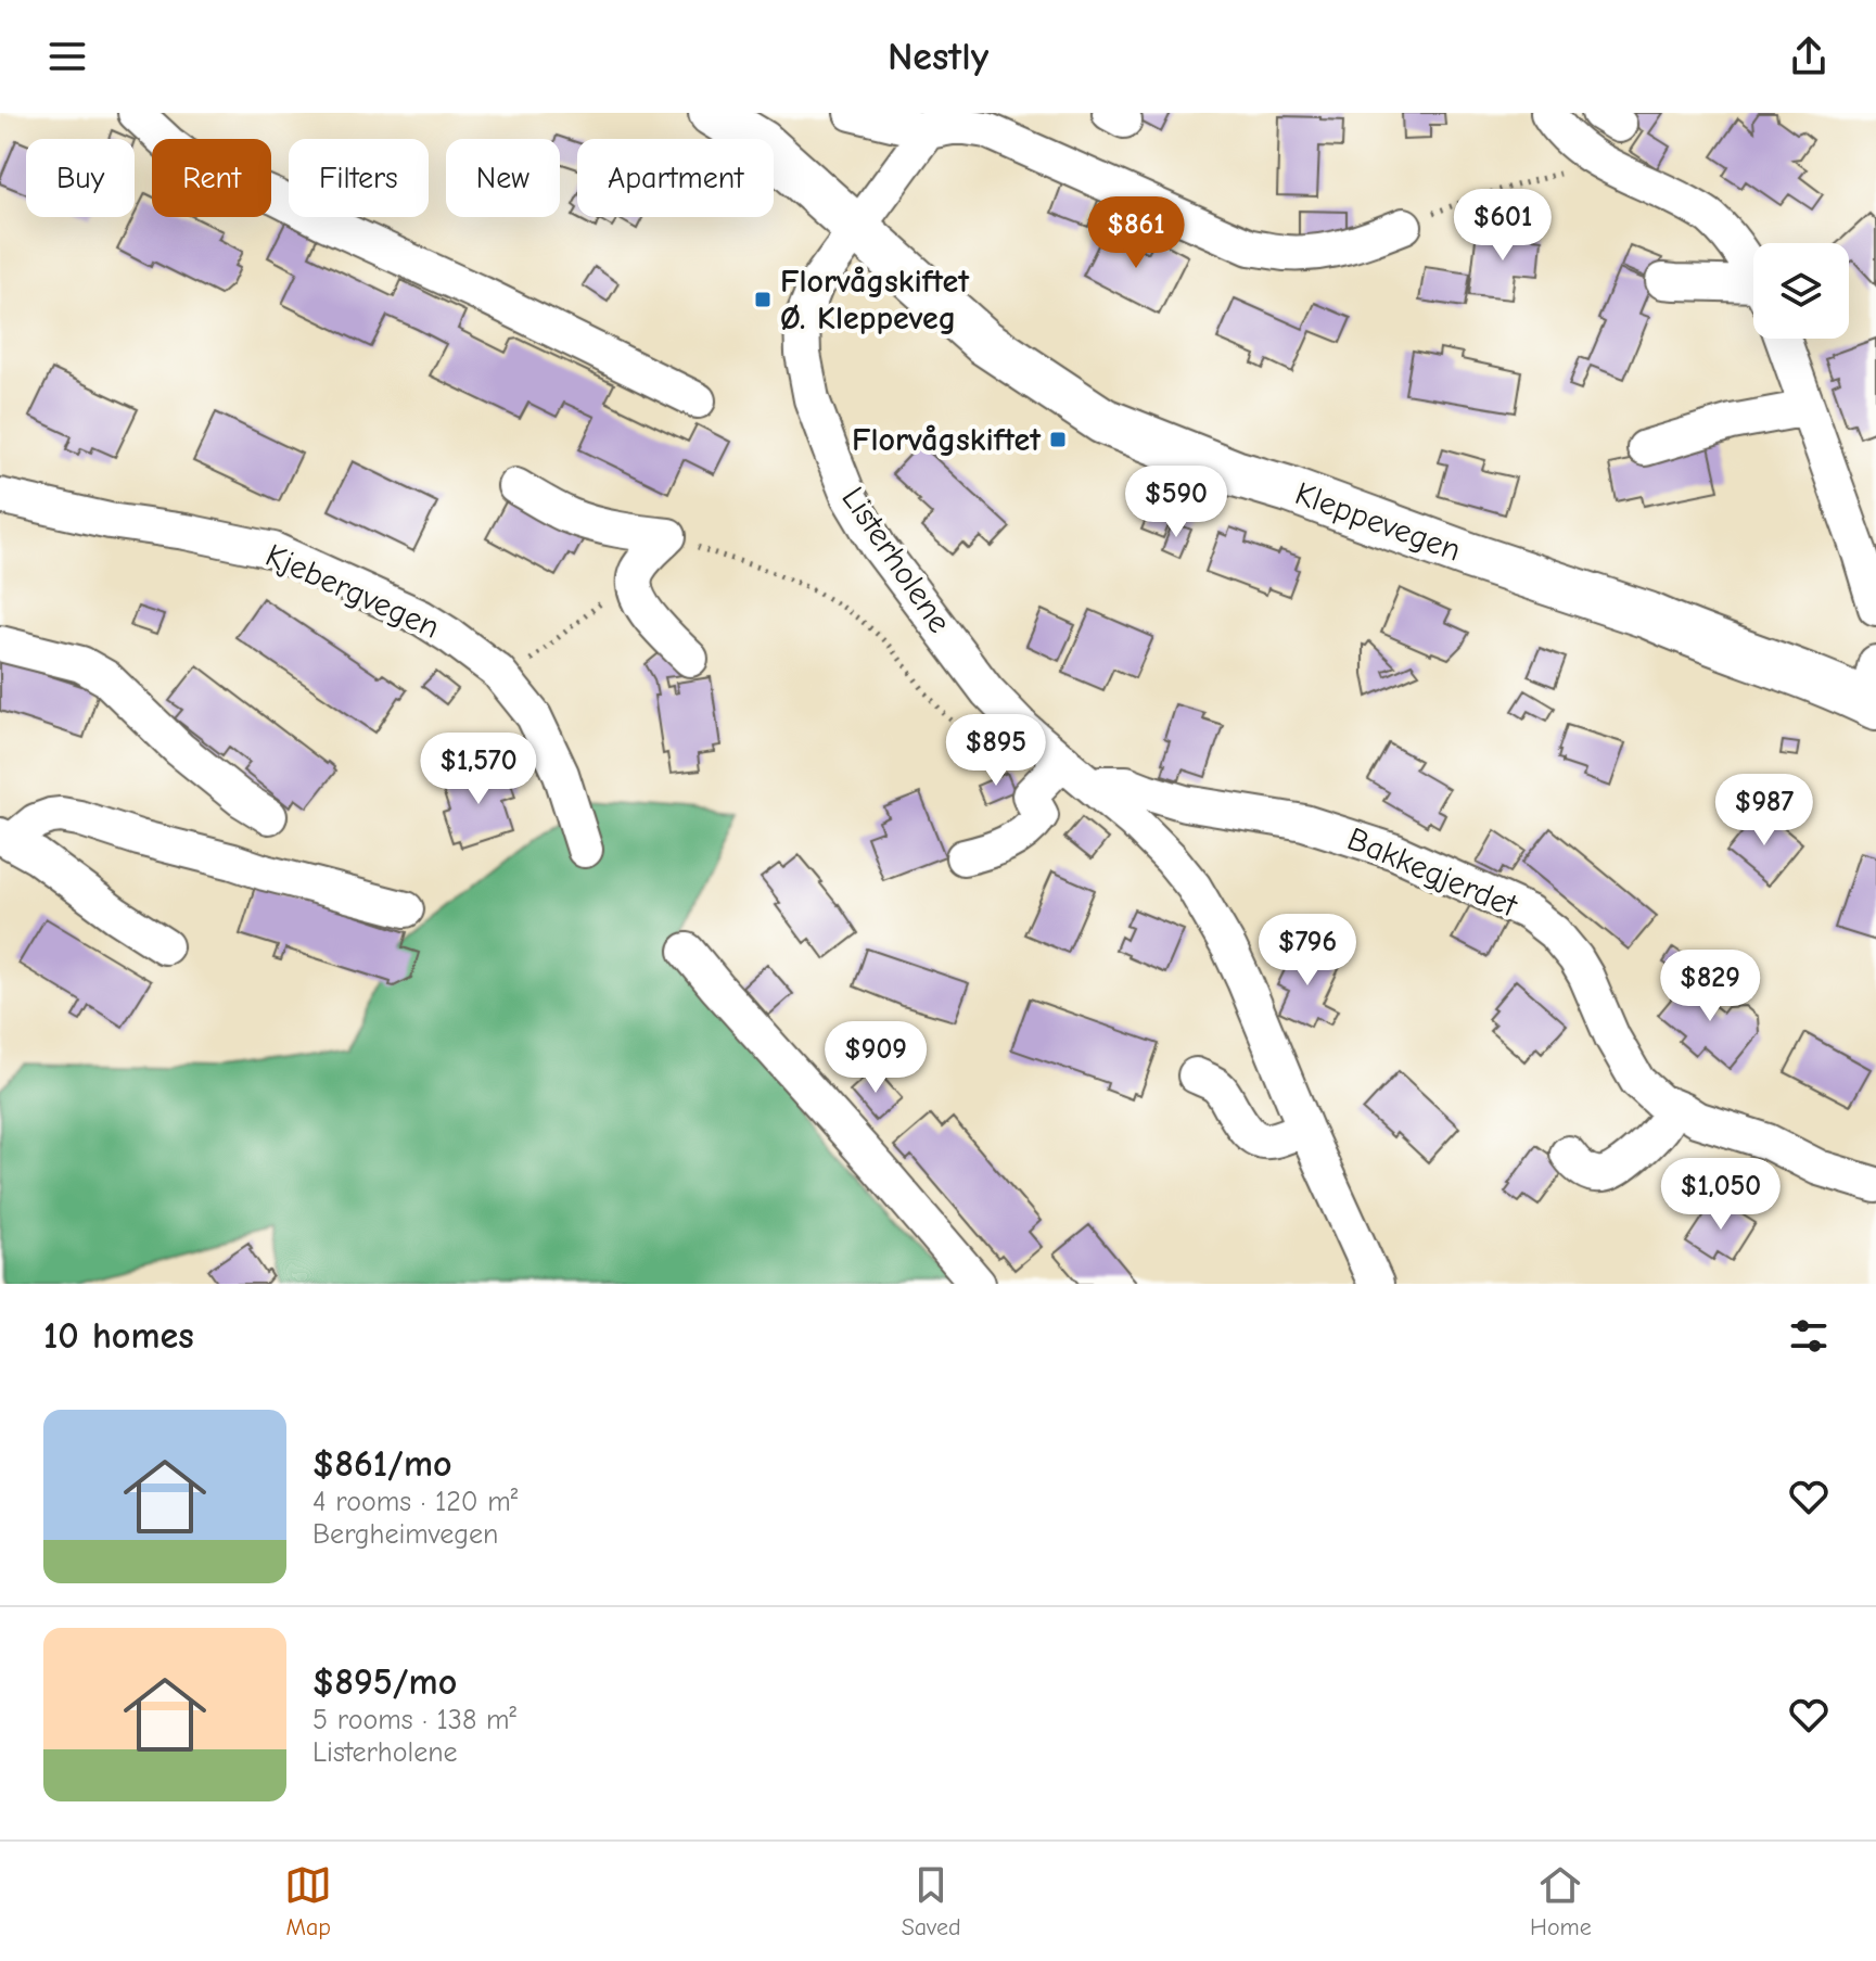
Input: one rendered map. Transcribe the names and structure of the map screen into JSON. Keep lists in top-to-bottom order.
{
  "streets": {
    "main road": ["Kleppevegen"],
    "street": ["Listerholene", "Kjebergvegen", "Bakkegjerdet"]
  },
  "crossings": [
    ["Kleppevegen", "Listerholene"],
    ["Listerholene", "Bakkegjerdet"]
  ],
  "places": {
    "transit": ["Florvågskiftet Ø. Kleppeveg", "Florvågskiftet"]
  },
  "page": {
    "header": "Nestly",
    "chip": [
      "Buy",
      "Rent",
      "Filters",
      "New",
      "Apartment"
    ],
    "price": [
      "$601",
      "$861",
      "$590",
      "$895",
      "$1,570",
      "$987",
      "$796",
      "$829",
      "$909",
      "$1,050"
    ],
    "heading": "10 homes",
    "list": [
      {
        "name": "$861/mo",
        "note": "4 rooms · 120 m² · Bergheimvegen"
      },
      {
        "name": "$895/mo",
        "note": "5 rooms · 138 m² · Listerholene"
      }
    ],
    "tabs": ["Map", "Saved", "Home"]
  }
}
